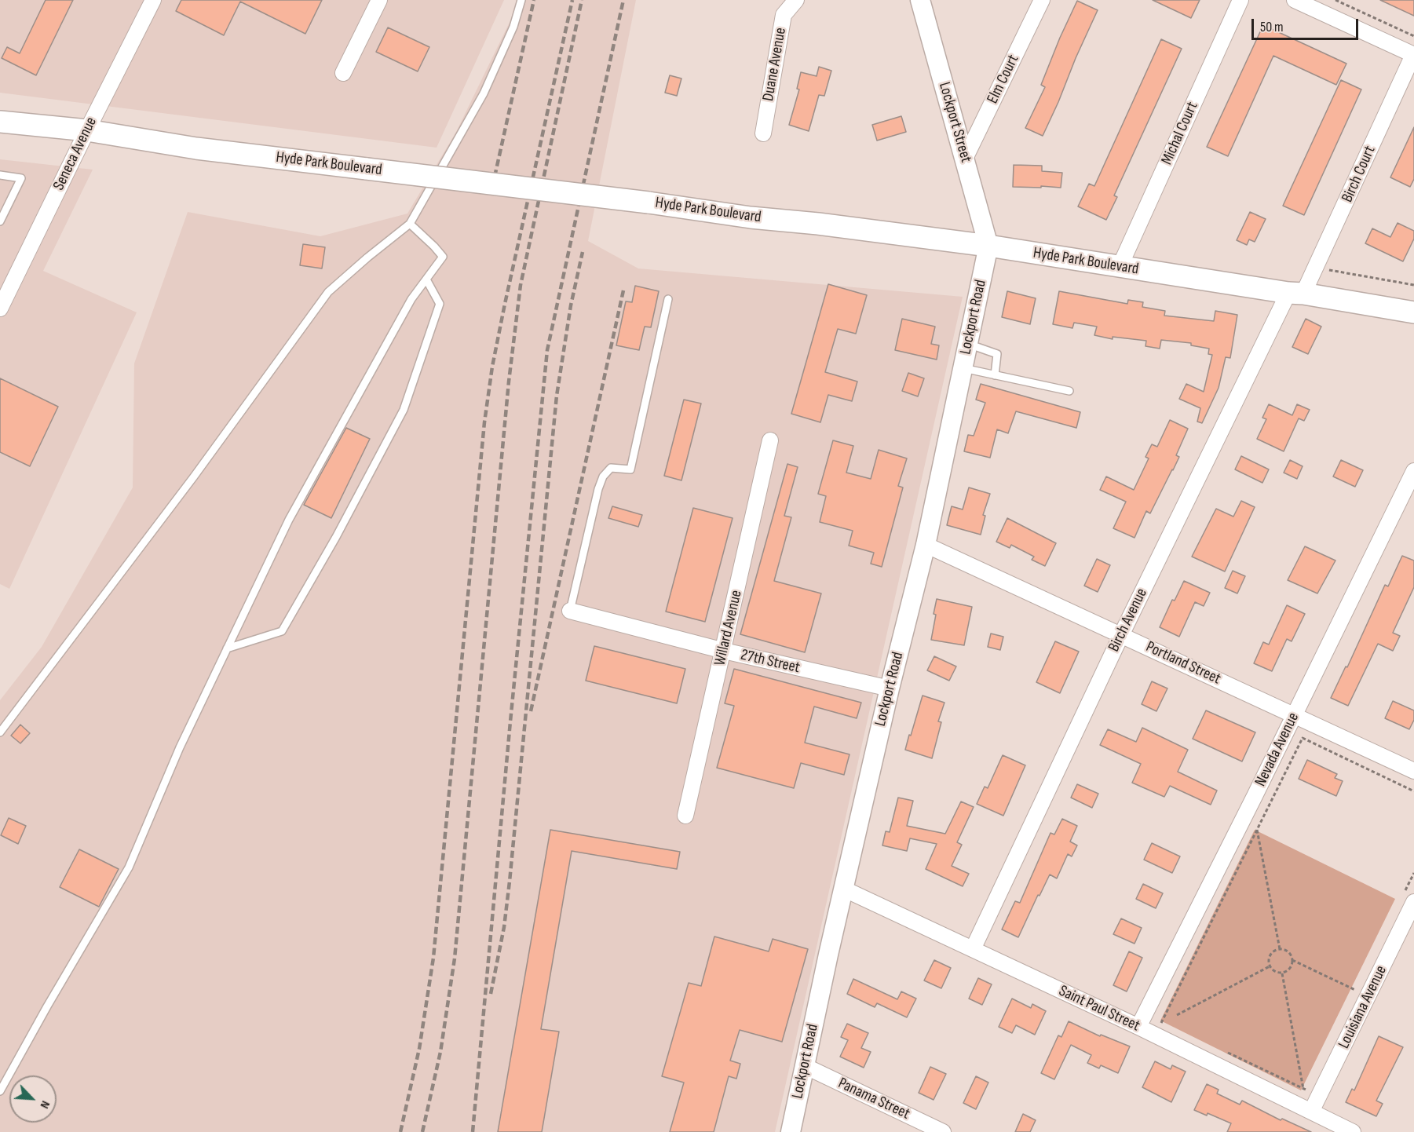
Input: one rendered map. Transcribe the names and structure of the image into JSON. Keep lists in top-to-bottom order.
{
  "streets": {
    "main road": ["Hyde Park Boulevard"],
    "street": [
      "Duane Avenue",
      "Elm Court",
      "Lockport Street",
      "Michal Court",
      "Seneca Avenue",
      "Birch Court",
      "Lockport Road",
      "Birch Avenue",
      "Willard Avenue",
      "27th Street",
      "Portland Street",
      "Nevada Avenue",
      "Louisiana Avenue",
      "Saint Paul Street",
      "Panama Street"
    ]
  },
  "crossings": [
    ["Elm Court", "Lockport Street"],
    ["Lockport Street", "Hyde Park Boulevard"],
    ["Lockport Street", "Lockport Road"],
    ["Michal Court", "Hyde Park Boulevard"],
    ["Seneca Avenue", "Hyde Park Boulevard"],
    ["Hyde Park Boulevard", "Birch Court"],
    ["Hyde Park Boulevard", "Lockport Road"],
    ["Hyde Park Boulevard", "Birch Avenue"],
    ["Birch Court", "Birch Avenue"],
    ["Lockport Road", "27th Street"],
    ["Lockport Road", "Portland Street"],
    ["Lockport Road", "Saint Paul Street"],
    ["Lockport Road", "Panama Street"],
    ["Birch Avenue", "Portland Street"],
    ["Birch Avenue", "Saint Paul Street"],
    ["Willard Avenue", "27th Street"],
    ["Portland Street", "Nevada Avenue"],
    ["Nevada Avenue", "Saint Paul Street"],
    ["Louisiana Avenue", "Saint Paul Street"]
  ],
  "scale_bar": "50 m",
  "north": "bottom right"
}
